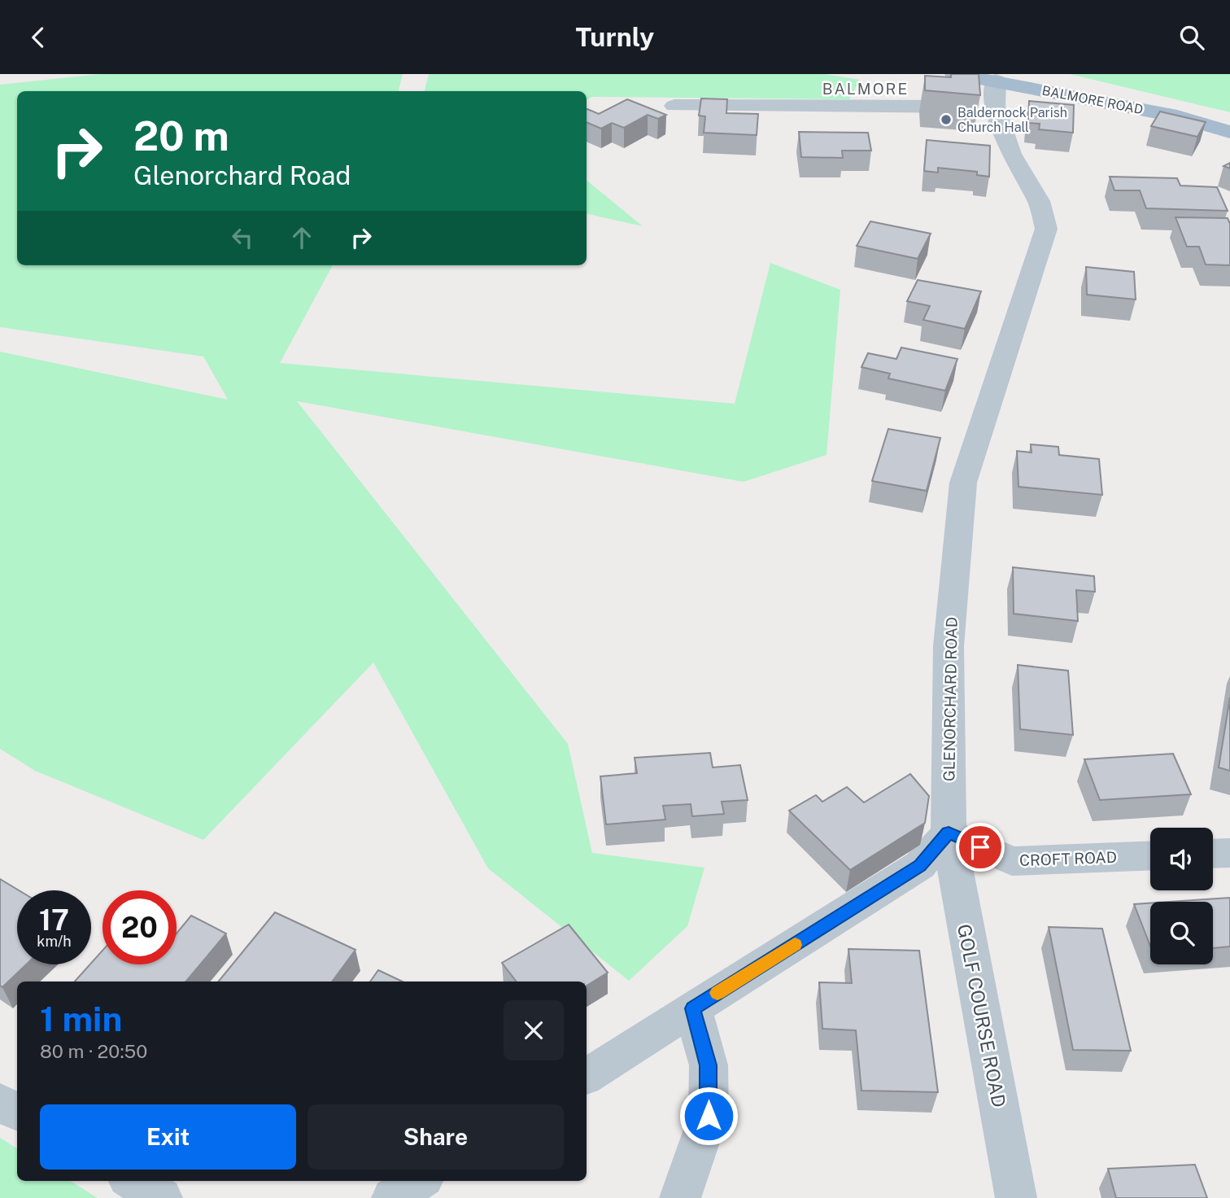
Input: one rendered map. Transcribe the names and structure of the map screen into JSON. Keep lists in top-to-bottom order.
{
  "streets": {
    "main road": ["BALMORE ROAD"],
    "street": ["GLENORCHARD ROAD", "CROFT ROAD", "GOLF COURSE ROAD"]
  },
  "crossings": [
    ["BALMORE ROAD", "GLENORCHARD ROAD"],
    ["GLENORCHARD ROAD", "CROFT ROAD"],
    ["GLENORCHARD ROAD", "GOLF COURSE ROAD"],
    ["CROFT ROAD", "GOLF COURSE ROAD"]
  ],
  "districts": ["BALMORE"],
  "places": ["Baldernock Parish Church Hall"],
  "page": {
    "header": "Turnly",
    "turn": ["20 m", "Glenorchard Road"],
    "speed": "17 km/h",
    "limit": "20",
    "heading": ["1 min", "80 m · 20:50"],
    "buttons": ["Exit", "Share"]
  }
}
